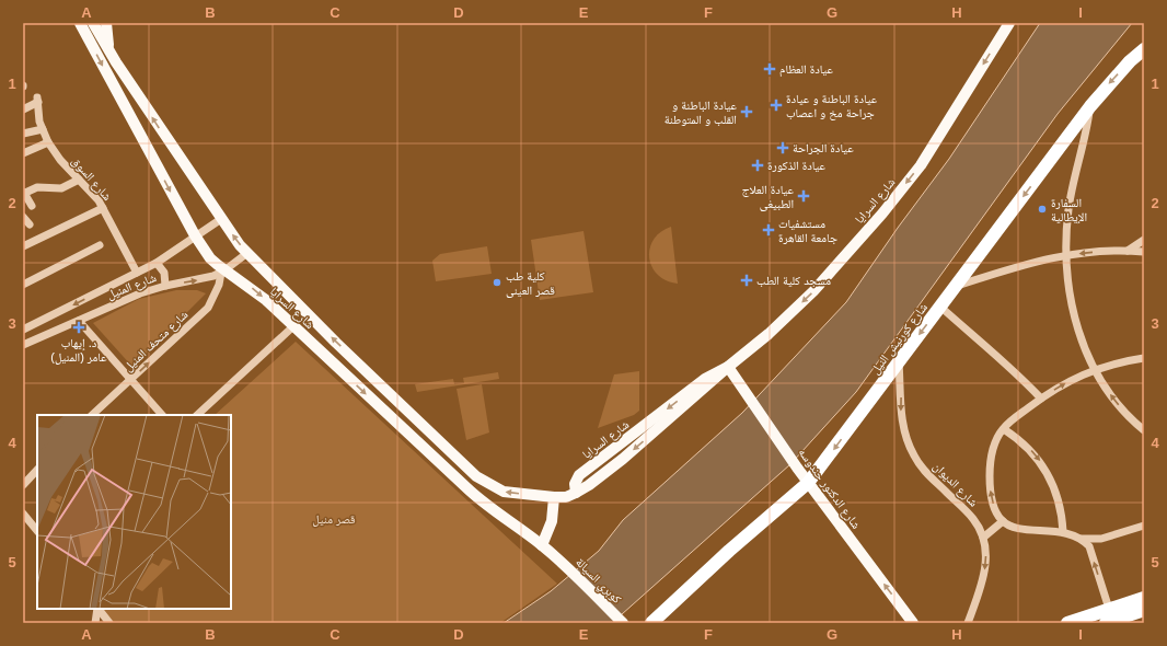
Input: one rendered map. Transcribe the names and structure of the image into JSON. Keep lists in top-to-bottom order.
{
  "streets": {
    "highway": ["شارع كورنيش النيل"],
    "main road": ["شارع السرايا", "شارع الدكتور حندوسه", "كوبري السيالة"],
    "street": [
      "شارع السوق",
      "شارع المنيل",
      "شارع متحف المنيل",
      "شارع الديوان"
    ]
  },
  "crossings": [
    ["شارع السوق", "شارع المنيل"],
    ["شارع السرايا", "شارع المنيل"],
    ["شارع السرايا", "شارع متحف المنيل"],
    ["شارع السرايا", "شارع الدكتور حندوسه"],
    ["شارع السرايا", "كوبري السيالة"],
    ["شارع المنيل", "شارع متحف المنيل"],
    ["شارع كورنيش النيل", "شارع الديوان"],
    ["شارع كورنيش النيل", "شارع الدكتور حندوسه"]
  ],
  "one_way": [
    "شارع كورنيش النيل",
    "شارع متحف المنيل",
    "شارع الديوان",
    "شارع الدكتور حندوسه"
  ],
  "parks": ["قصر منيل"],
  "places": {
    "health": [
      "عيادة العظام",
      "عيادة الباطنة و عيادة جراحة مخ و اعصاب",
      "عيادة الباطنة و القلب و المتوطنة",
      "عيادة الجراحة",
      "عيادة الذكورة",
      "عيادة العلاج الطبيغى",
      "مستشفيات جامعة القاهرة",
      "مسجد كلية الطب",
      "د. إيهاب عامر (المنيل)"
    ],
    "other": ["السفارة الإيطالية", "كلية طب قصر العينى"]
  },
  "grid": {
    "columns": [
      "A",
      "B",
      "C",
      "D",
      "E",
      "F",
      "G",
      "H",
      "I"
    ],
    "rows": [
      "1",
      "2",
      "3",
      "4",
      "5"
    ]
  }
}
